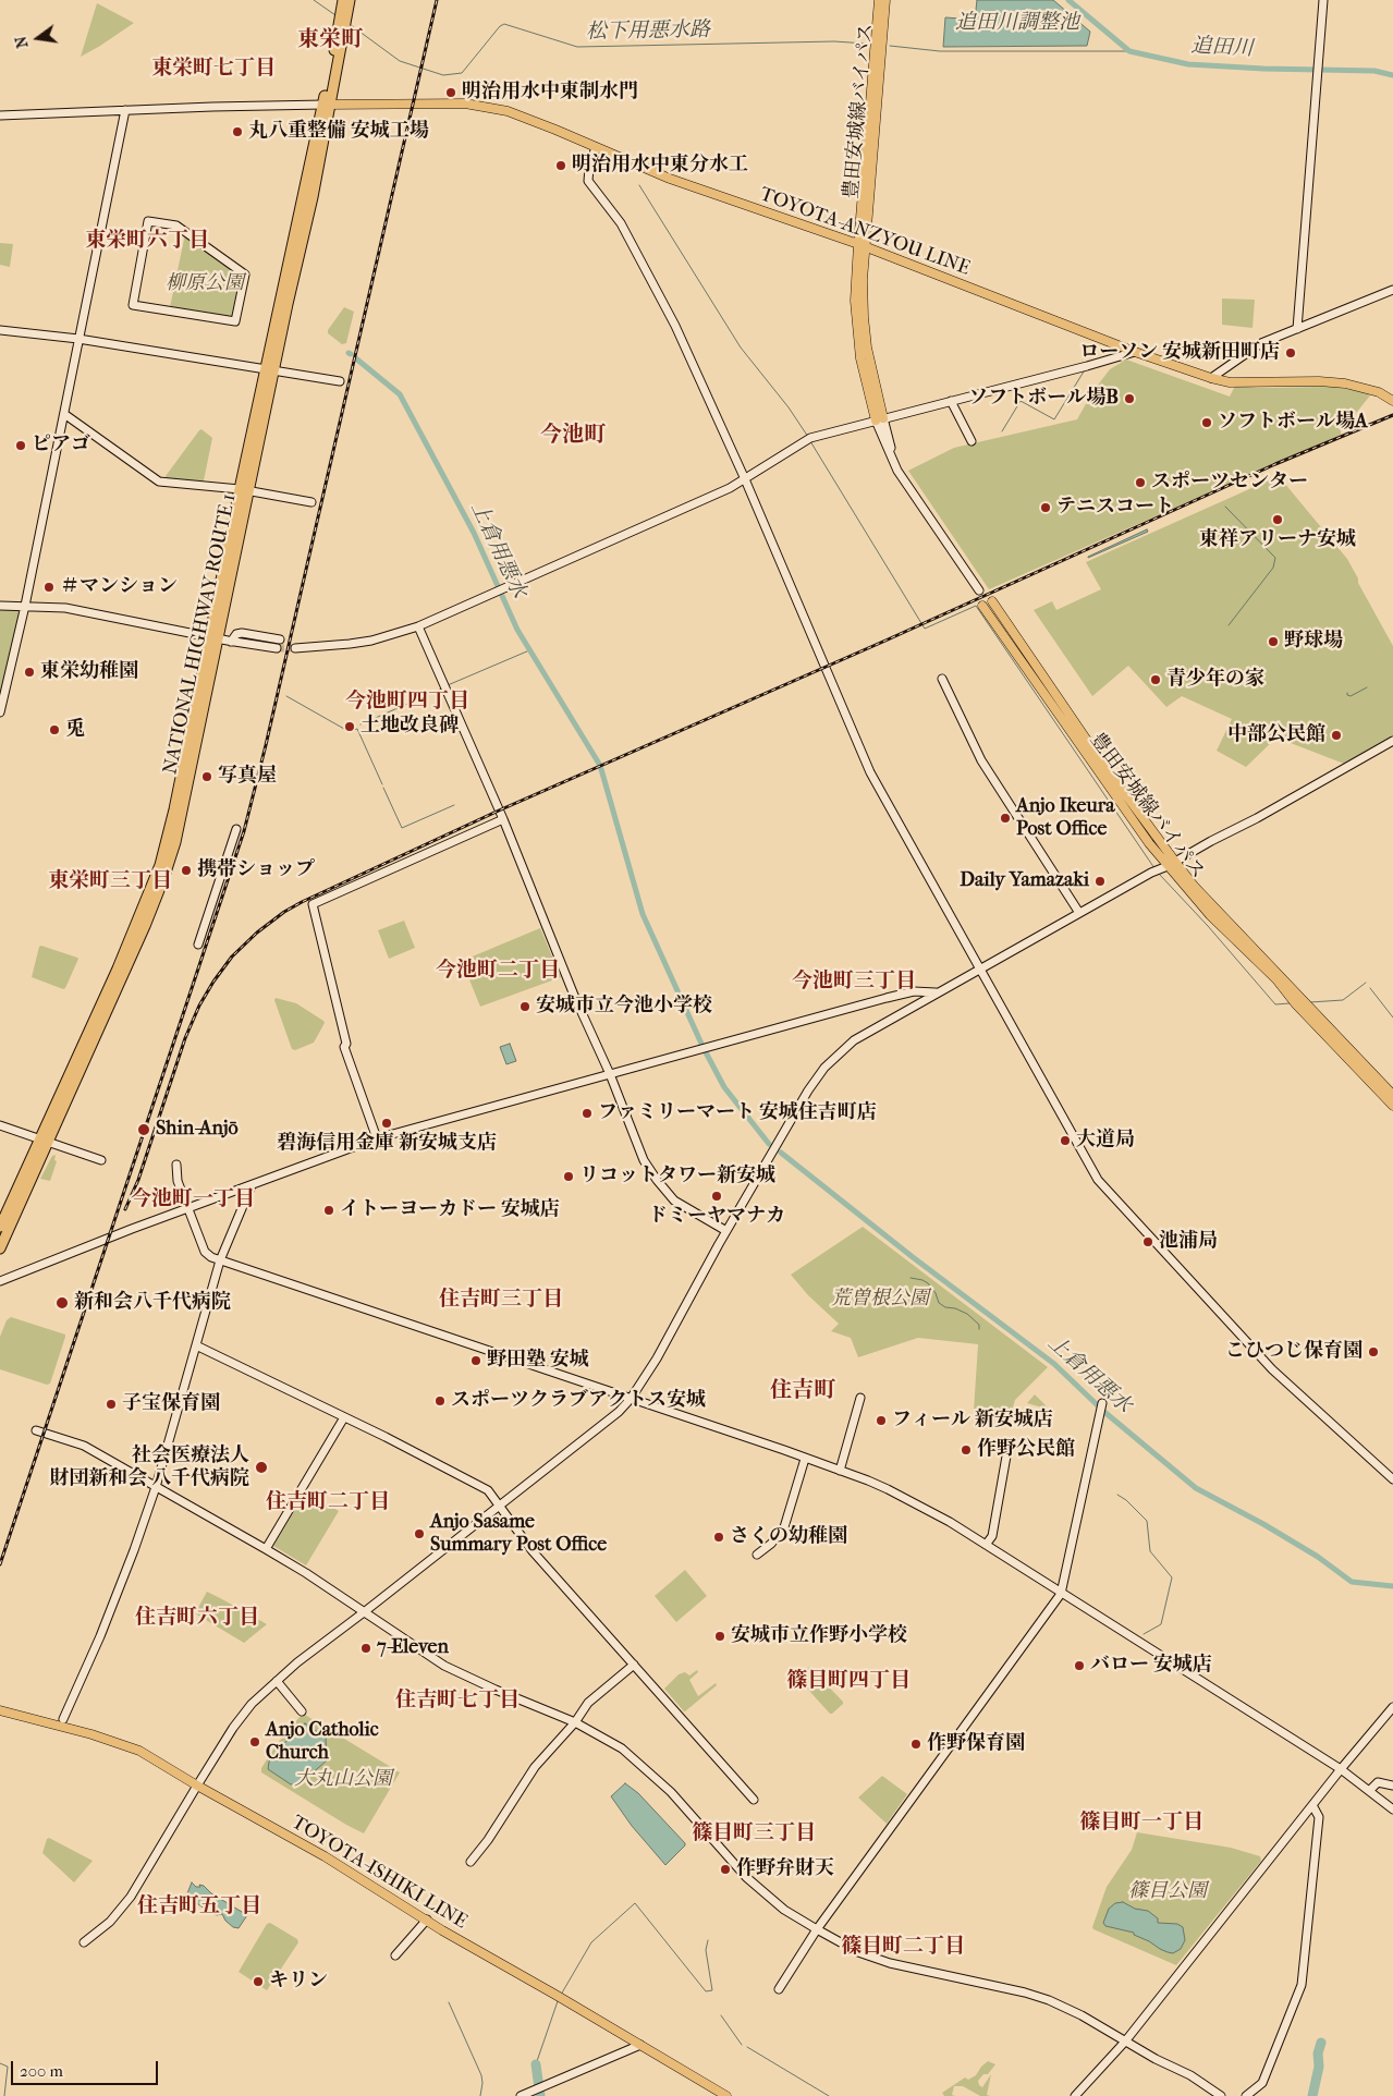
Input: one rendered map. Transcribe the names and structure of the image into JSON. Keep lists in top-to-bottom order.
{
  "streets": {
    "highway": ["NATIONAL HIGHWAY ROUTE 1"],
    "main road": ["豊田安城線バイパス", "TOYOTA-ANZYOU LINE", "TOYOTA-ISHIKI LINE"]
  },
  "crossings": [
    ["豊田安城線バイパス", "TOYOTA-ANZYOU LINE"],
    ["TOYOTA-ANZYOU LINE", "NATIONAL HIGHWAY ROUTE 1"]
  ],
  "districts": [
    "東栄町",
    "東栄町七丁目",
    "東栄町六丁目",
    "今池町",
    "今池町四丁目",
    "東栄町三丁目",
    "今池町二丁目",
    "今池町三丁目",
    "今池町一丁目",
    "住吉町三丁目",
    "住吉町",
    "住吉町二丁目",
    "住吉町六丁目",
    "篠目町四丁目",
    "住吉町七丁目",
    "篠目町一丁目",
    "篠目町三丁目",
    "住吉町五丁目",
    "篠目町二丁目"
  ],
  "water": [
    "追田川調整池",
    "松下用悪水路",
    "追田川",
    "上倉用悪水"
  ],
  "parks": [
    "柳原公園",
    "荒曽根公園",
    "大丸山公園",
    "篠目公園"
  ],
  "places": [
    "明治用水中東制水門",
    "丸八重整備 安城工場",
    "明治用水中東分水工",
    "ローソン 安城新田町店",
    "ソフトボール場B",
    "ソフトボール場A",
    "ピアゴ",
    "スポーツセンター",
    "テニスコート",
    "東祥アリーナ安城",
    "＃マンション",
    "野球場",
    "東栄幼稚園",
    "青少年の家",
    "土地改良碑",
    "兎",
    "中部公民館",
    "写真屋",
    "Anjo Ikeura Post Office",
    "携帯ショップ",
    "Daily Yamazaki",
    "安城市立今池小学校",
    "ファミリーマート 安城住吉町店",
    "碧海信用金庫 新安城支店",
    "Shin-Anjō",
    "大道局",
    "リコットタワー新安城",
    "ドミーヤマナカ",
    "イトーヨーカドー 安城店",
    "池浦局",
    "新和会八千代病院",
    "こひつじ保育園",
    "野田塾 安城",
    "スポーツクラブアクトス安城",
    "子宝保育園",
    "フィール 新安城店",
    "作野公民館",
    "社会医療法人 財団新和会 八千代病院",
    "Anjo Sasame Summary Post Office",
    "さくの幼稚園",
    "安城市立作野小学校",
    "7-Eleven",
    "バロー 安城店",
    "Anjo Catholic Church",
    "作野保育園",
    "作野弁財天",
    "キリン"
  ],
  "scale_bar": "200 m",
  "north": "left"
}
